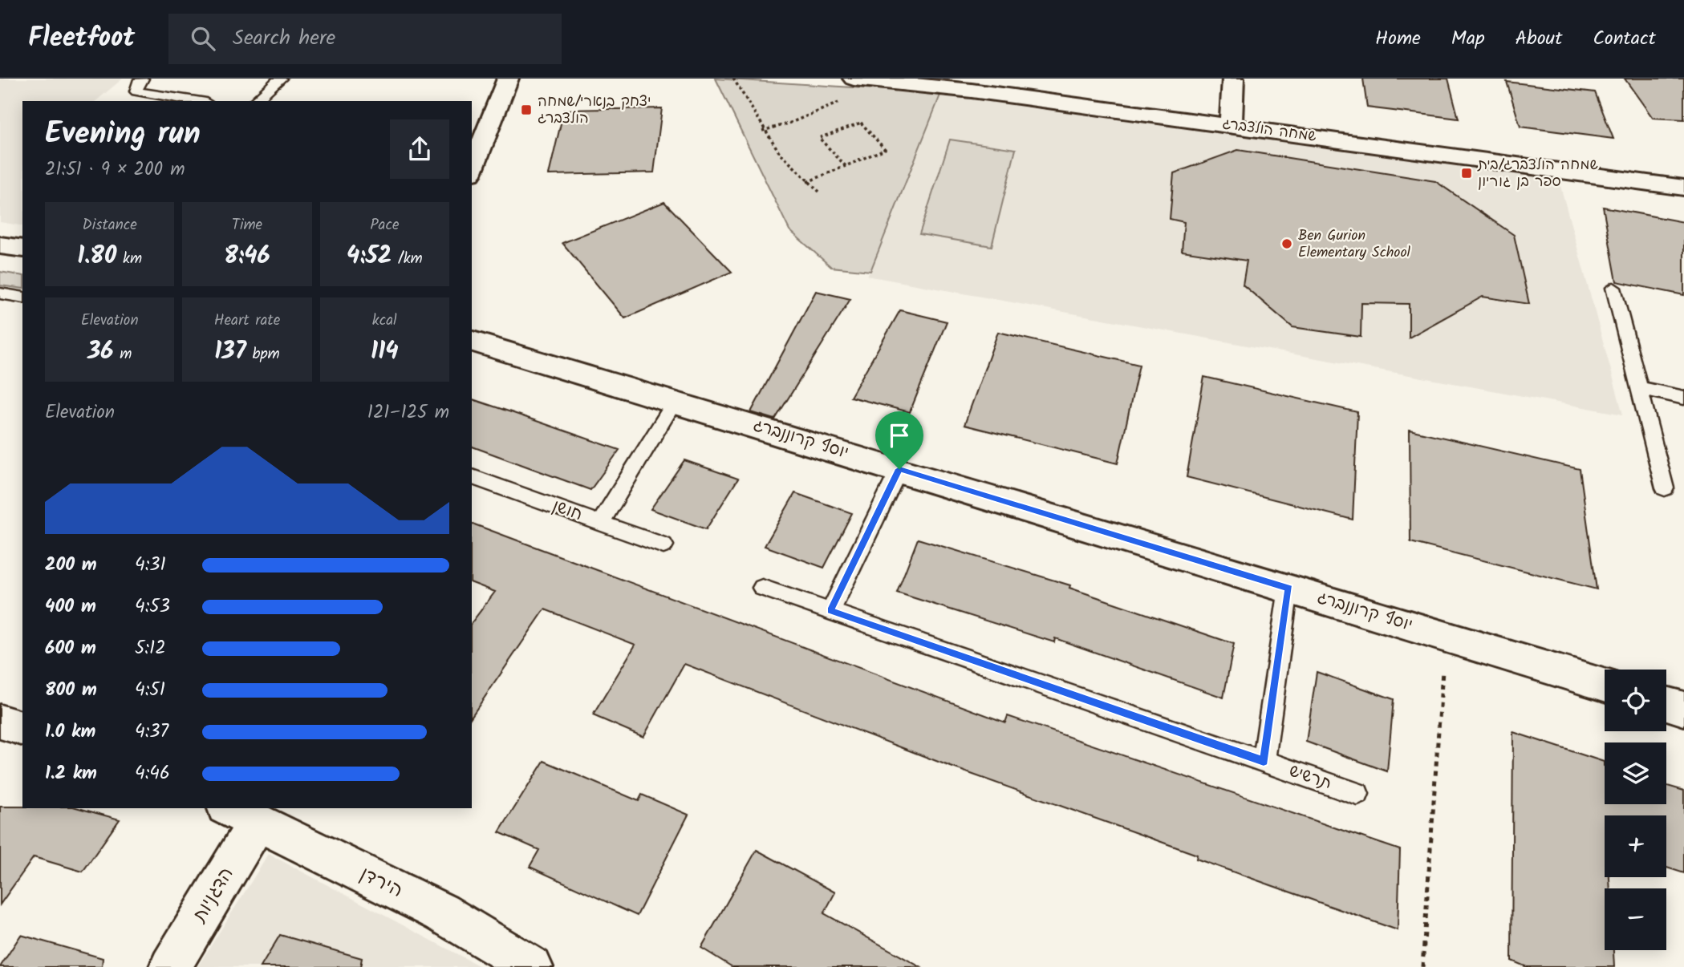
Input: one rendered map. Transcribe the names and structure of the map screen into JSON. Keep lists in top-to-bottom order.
{
  "streets": {
    "street": [
      "שמחה הולצברג",
      "יוסף קרוננברג",
      "הירדן",
      "הדגניות"
    ],
    "lane": ["חושן", "תרשיש"]
  },
  "crossings": [
    ["הירדן", "הדגניות"]
  ],
  "places": {
    "transit": ["יצחק בנארי/שמחה הולצברג", "שמחה הולצברג/בית ספר בן גוריון"],
    "other": ["Ben Gurion Elementary School"]
  },
  "page": {
    "header": "Fleetfoot",
    "search": "Search here",
    "nav": [
      "Home",
      "Map",
      "About",
      "Contact"
    ],
    "heading": ["Evening run", "21:51 · 9 × 200 m"],
    "stats": [
      ["Distance", "1.80 km"],
      ["Time", "8:46"],
      ["Pace", "4:52 /km"],
      ["Elevation", "36 m"],
      ["Heart rate", "137 bpm"],
      ["kcal", "114"]
    ],
    "chart": ["Elevation", "121–125 m"],
    "list": [
      {
        "name": "200 m",
        "note": "4:31"
      },
      {
        "name": "400 m",
        "note": "4:53"
      },
      {
        "name": "600 m",
        "note": "5:12"
      },
      {
        "name": "800 m",
        "note": "4:51"
      },
      {
        "name": "1.0 km",
        "note": "4:37"
      },
      {
        "name": "1.2 km",
        "note": "4:46"
      }
    ],
    "map_buttons": ["+", "−"]
  }
}
